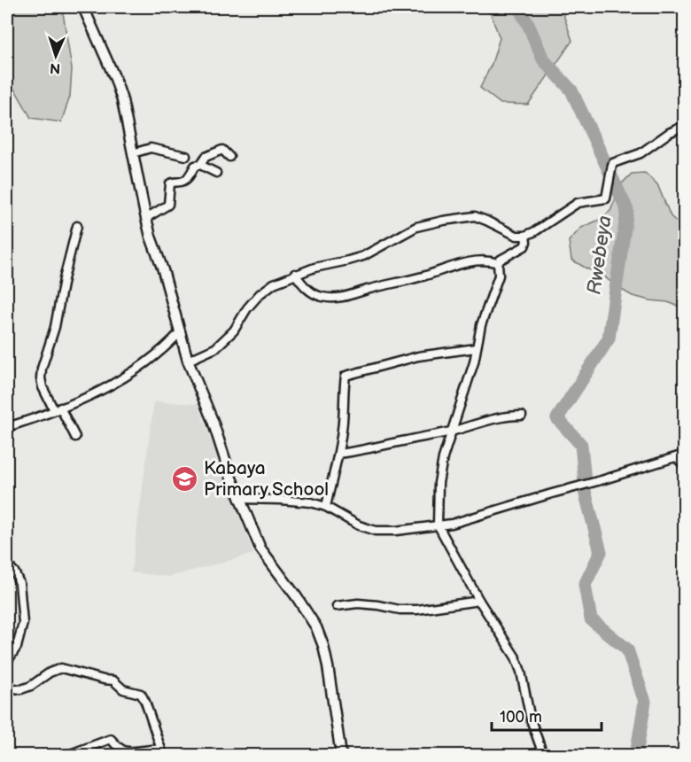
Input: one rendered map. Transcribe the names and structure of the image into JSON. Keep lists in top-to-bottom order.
{
  "water": ["Rwebeya"],
  "places": {
    "school or university": ["Kabaya Primary School"]
  },
  "scale_bar": "100 m",
  "north": "bottom"
}
